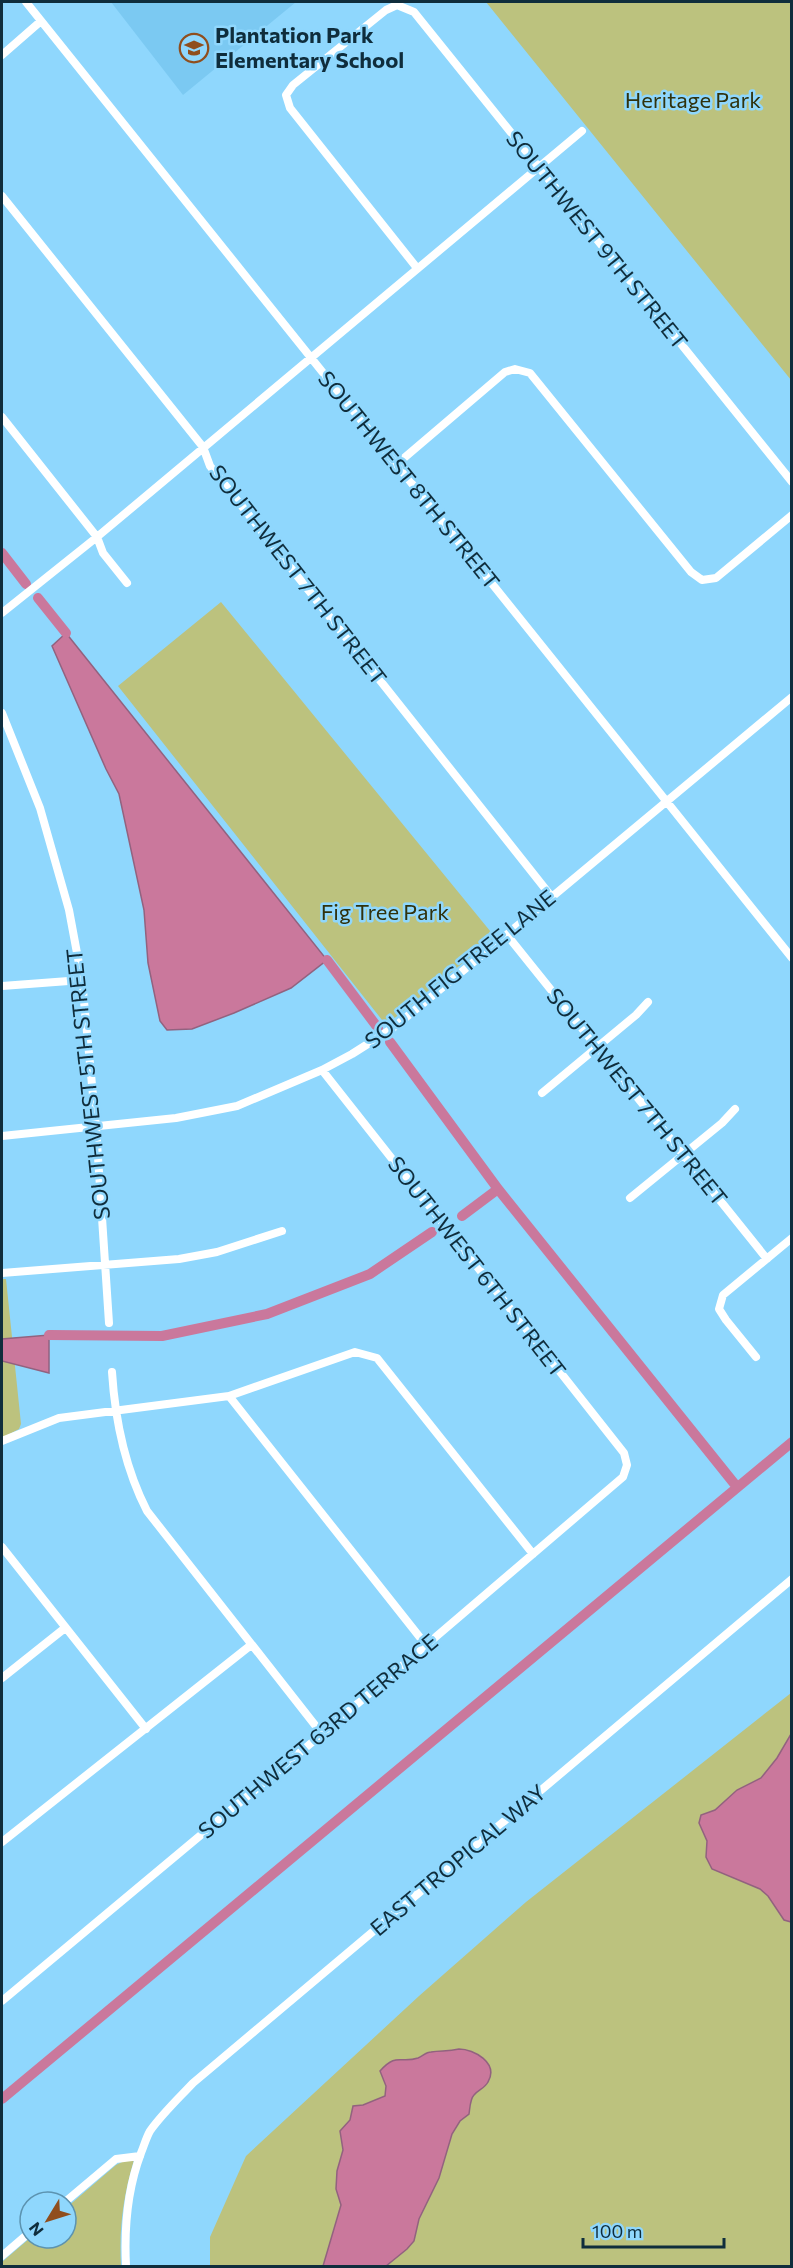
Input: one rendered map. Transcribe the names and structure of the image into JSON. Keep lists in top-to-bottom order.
{
  "streets": {
    "street": [
      "SOUTHWEST 9TH STREET",
      "SOUTHWEST 8TH STREET",
      "SOUTHWEST 7TH STREET",
      "SOUTH FIG TREE LANE",
      "SOUTHWEST 5TH STREET",
      "SOUTHWEST 6TH STREET",
      "SOUTHWEST 63RD TERRACE",
      "EAST TROPICAL WAY"
    ]
  },
  "crossings": [
    ["SOUTHWEST 8TH STREET", "SOUTH FIG TREE LANE"],
    ["SOUTHWEST 7TH STREET", "SOUTH FIG TREE LANE"],
    ["SOUTH FIG TREE LANE", "SOUTHWEST 5TH STREET"],
    ["SOUTH FIG TREE LANE", "SOUTHWEST 6TH STREET"],
    ["SOUTHWEST 6TH STREET", "SOUTHWEST 63RD TERRACE"]
  ],
  "parks": ["Heritage Park", "Fig Tree Park"],
  "places": {
    "school or university": ["Plantation Park Elementary School"]
  },
  "scale_bar": "100 m",
  "north": "bottom left"
}
